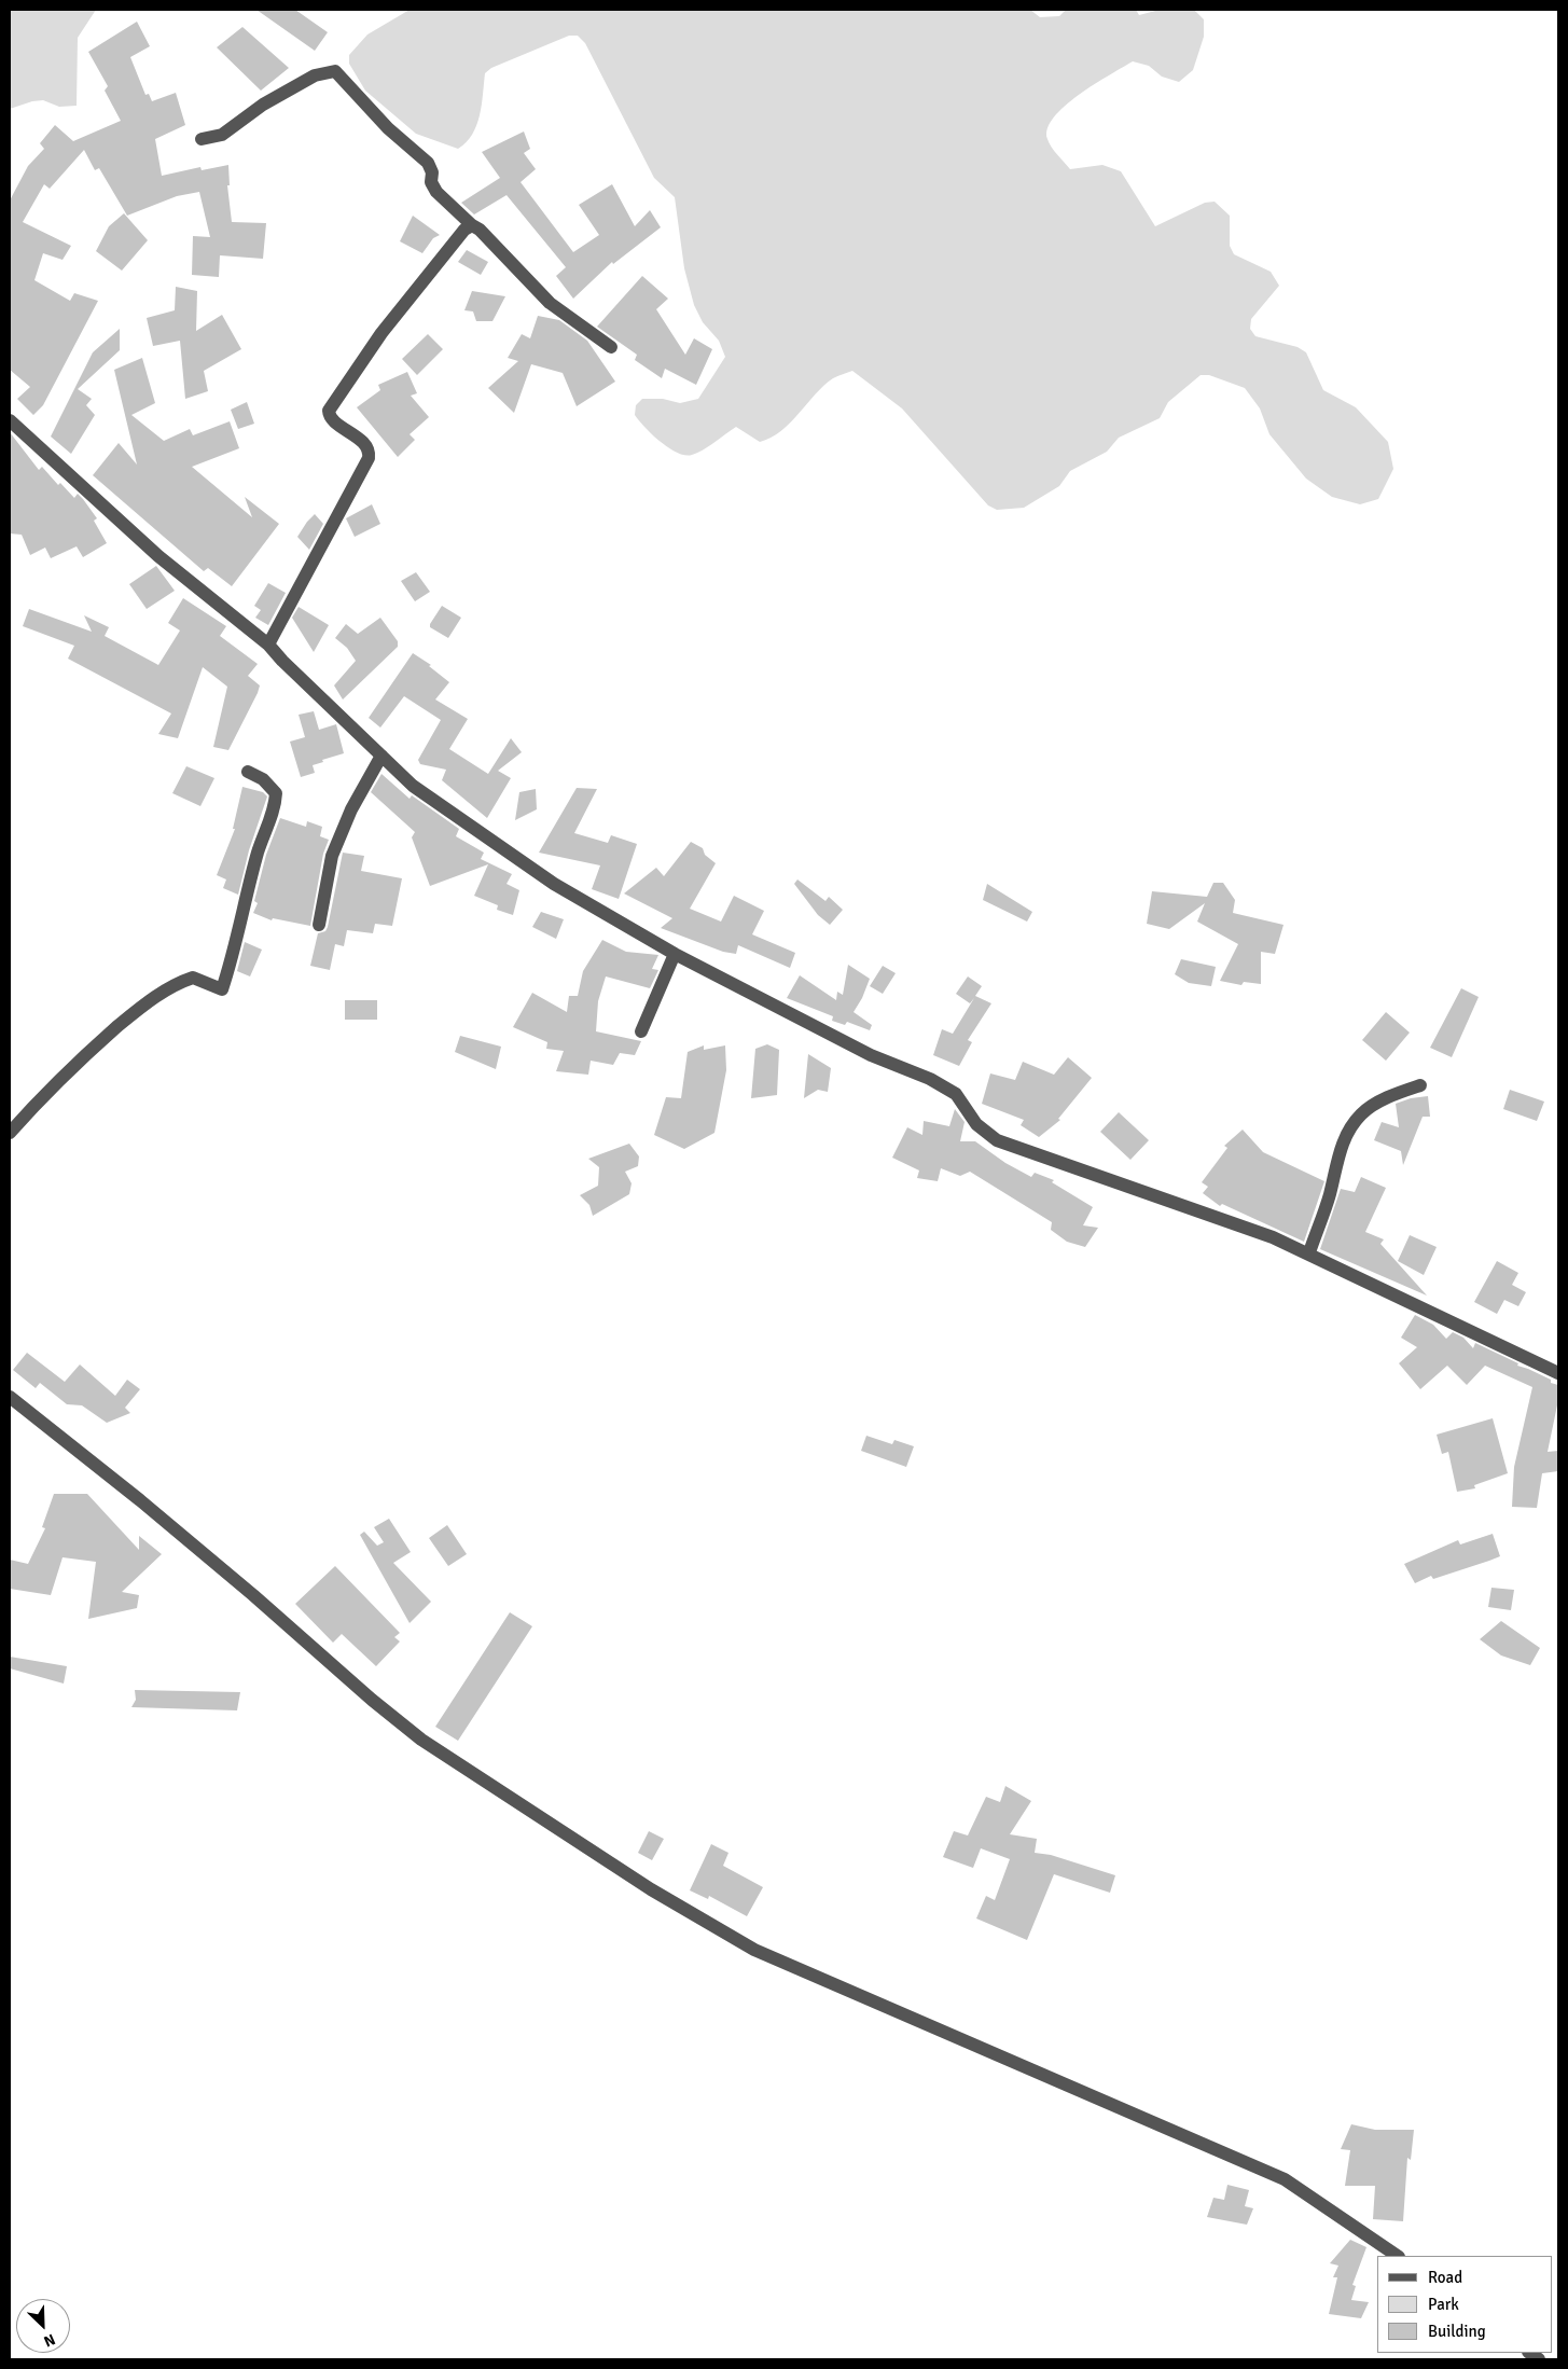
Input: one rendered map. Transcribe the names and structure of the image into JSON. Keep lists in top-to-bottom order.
{
  "legend": ["Road", "Park", "Building"],
  "north": "bottom right"
}
